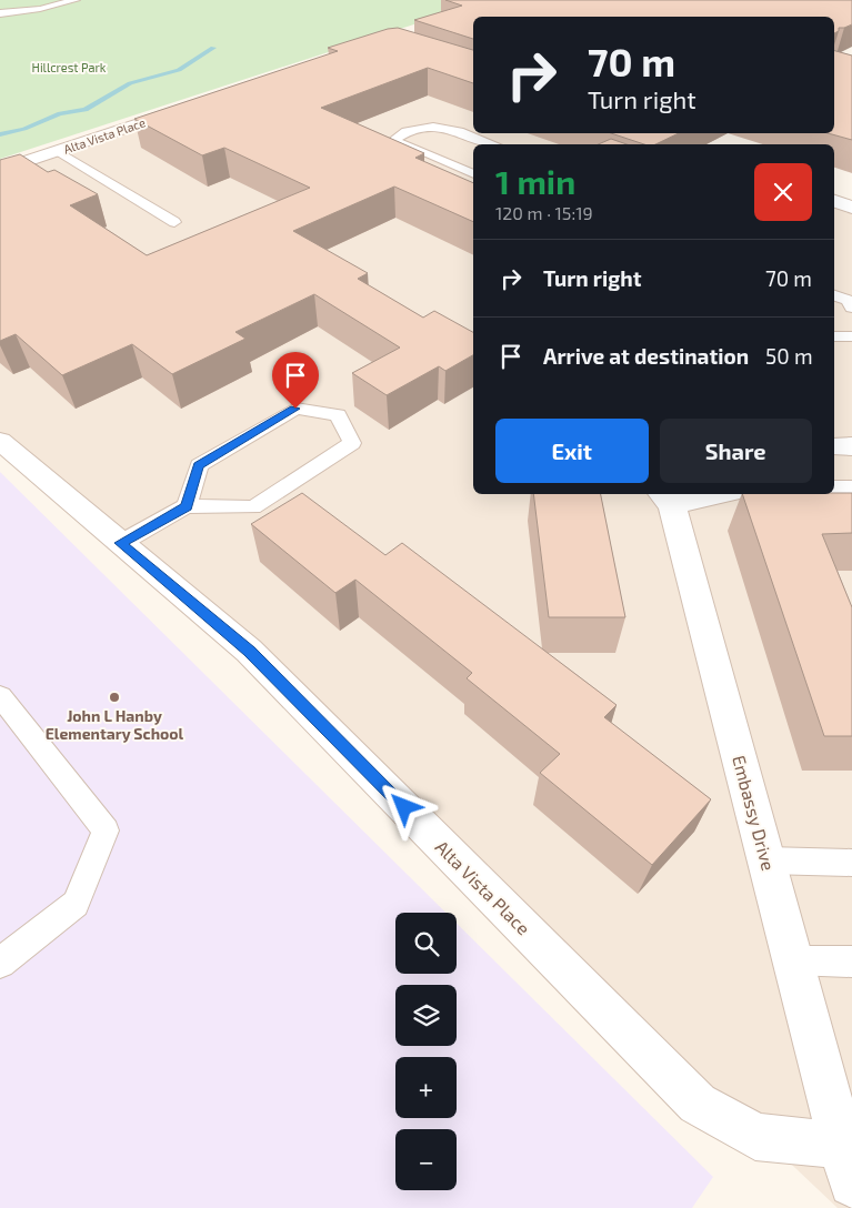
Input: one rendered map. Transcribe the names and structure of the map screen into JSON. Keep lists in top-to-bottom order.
{
  "streets": {
    "street": ["Alta Vista Place", "Embassy Drive"]
  },
  "crossings": [
    ["Alta Vista Place", "Embassy Drive"]
  ],
  "parks": ["Hillcrest Park"],
  "places": ["John L Hanby Elementary School"],
  "page": {
    "turn": ["70 m", "Turn right"],
    "heading": ["1 min", "120 m · 15:19"],
    "list": [
      {
        "name": "Turn right",
        "value": "70 m"
      },
      {
        "name": "Arrive at destination",
        "value": "50 m"
      }
    ],
    "buttons": ["Exit", "Share"],
    "map_buttons": ["+", "−"]
  }
}
